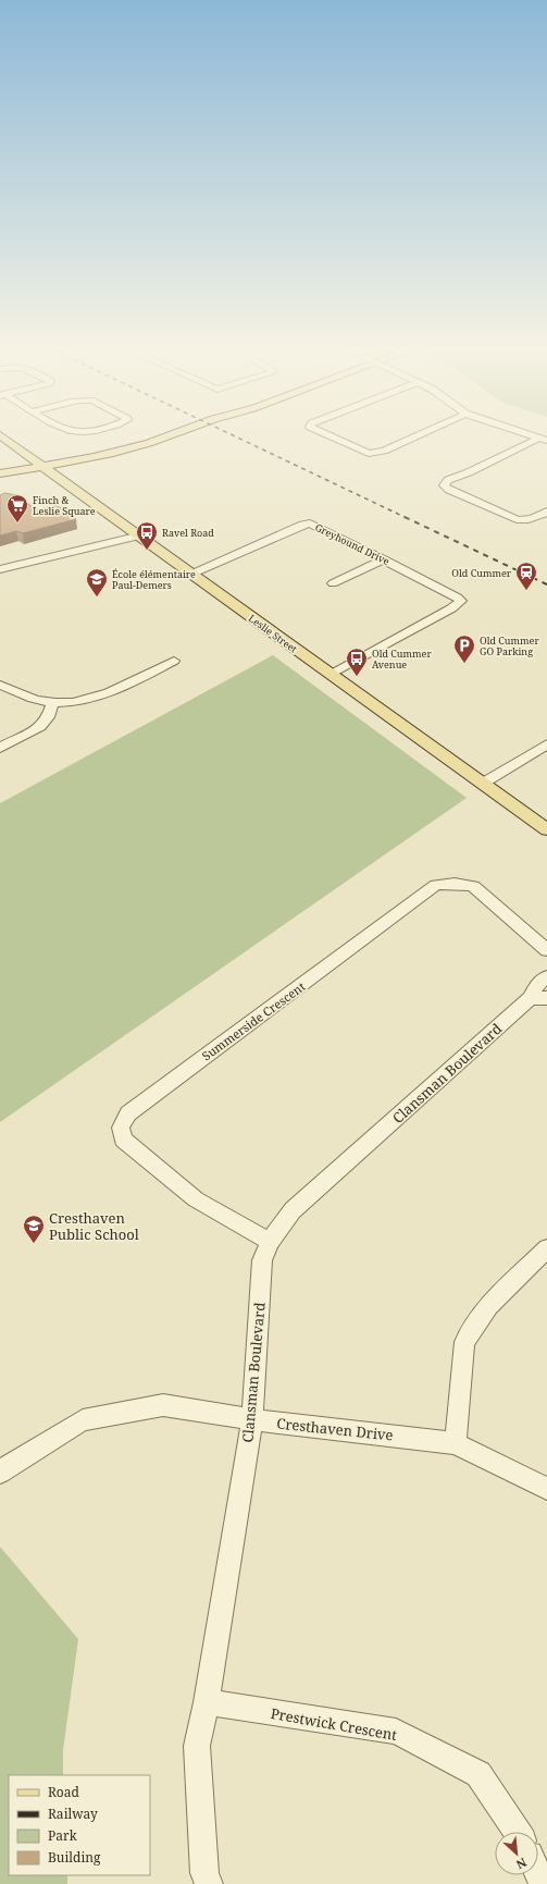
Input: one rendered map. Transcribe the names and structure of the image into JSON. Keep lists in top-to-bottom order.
{
  "streets": {
    "main road": ["Leslie Street"],
    "street": [
      "Greyhound Drive",
      "Summerside Crescent",
      "Clansman Boulevard",
      "Cresthaven Drive",
      "Prestwick Crescent"
    ]
  },
  "crossings": [
    ["Greyhound Drive", "Leslie Street"],
    ["Summerside Crescent", "Clansman Boulevard"],
    ["Clansman Boulevard", "Cresthaven Drive"],
    ["Clansman Boulevard", "Prestwick Crescent"]
  ],
  "places": {
    "supermarket": ["Finch & Leslie Square"],
    "bus stop": ["Ravel Road", "Old Cummer Avenue"],
    "station": ["Old Cummer"],
    "school or university": ["École élémentaire Paul-Demers", "Cresthaven Public School"],
    "parking": ["Old Cummer GO Parking"]
  },
  "legend": [
    "Road",
    "Railway",
    "Park",
    "Building"
  ],
  "north": "bottom right"
}
